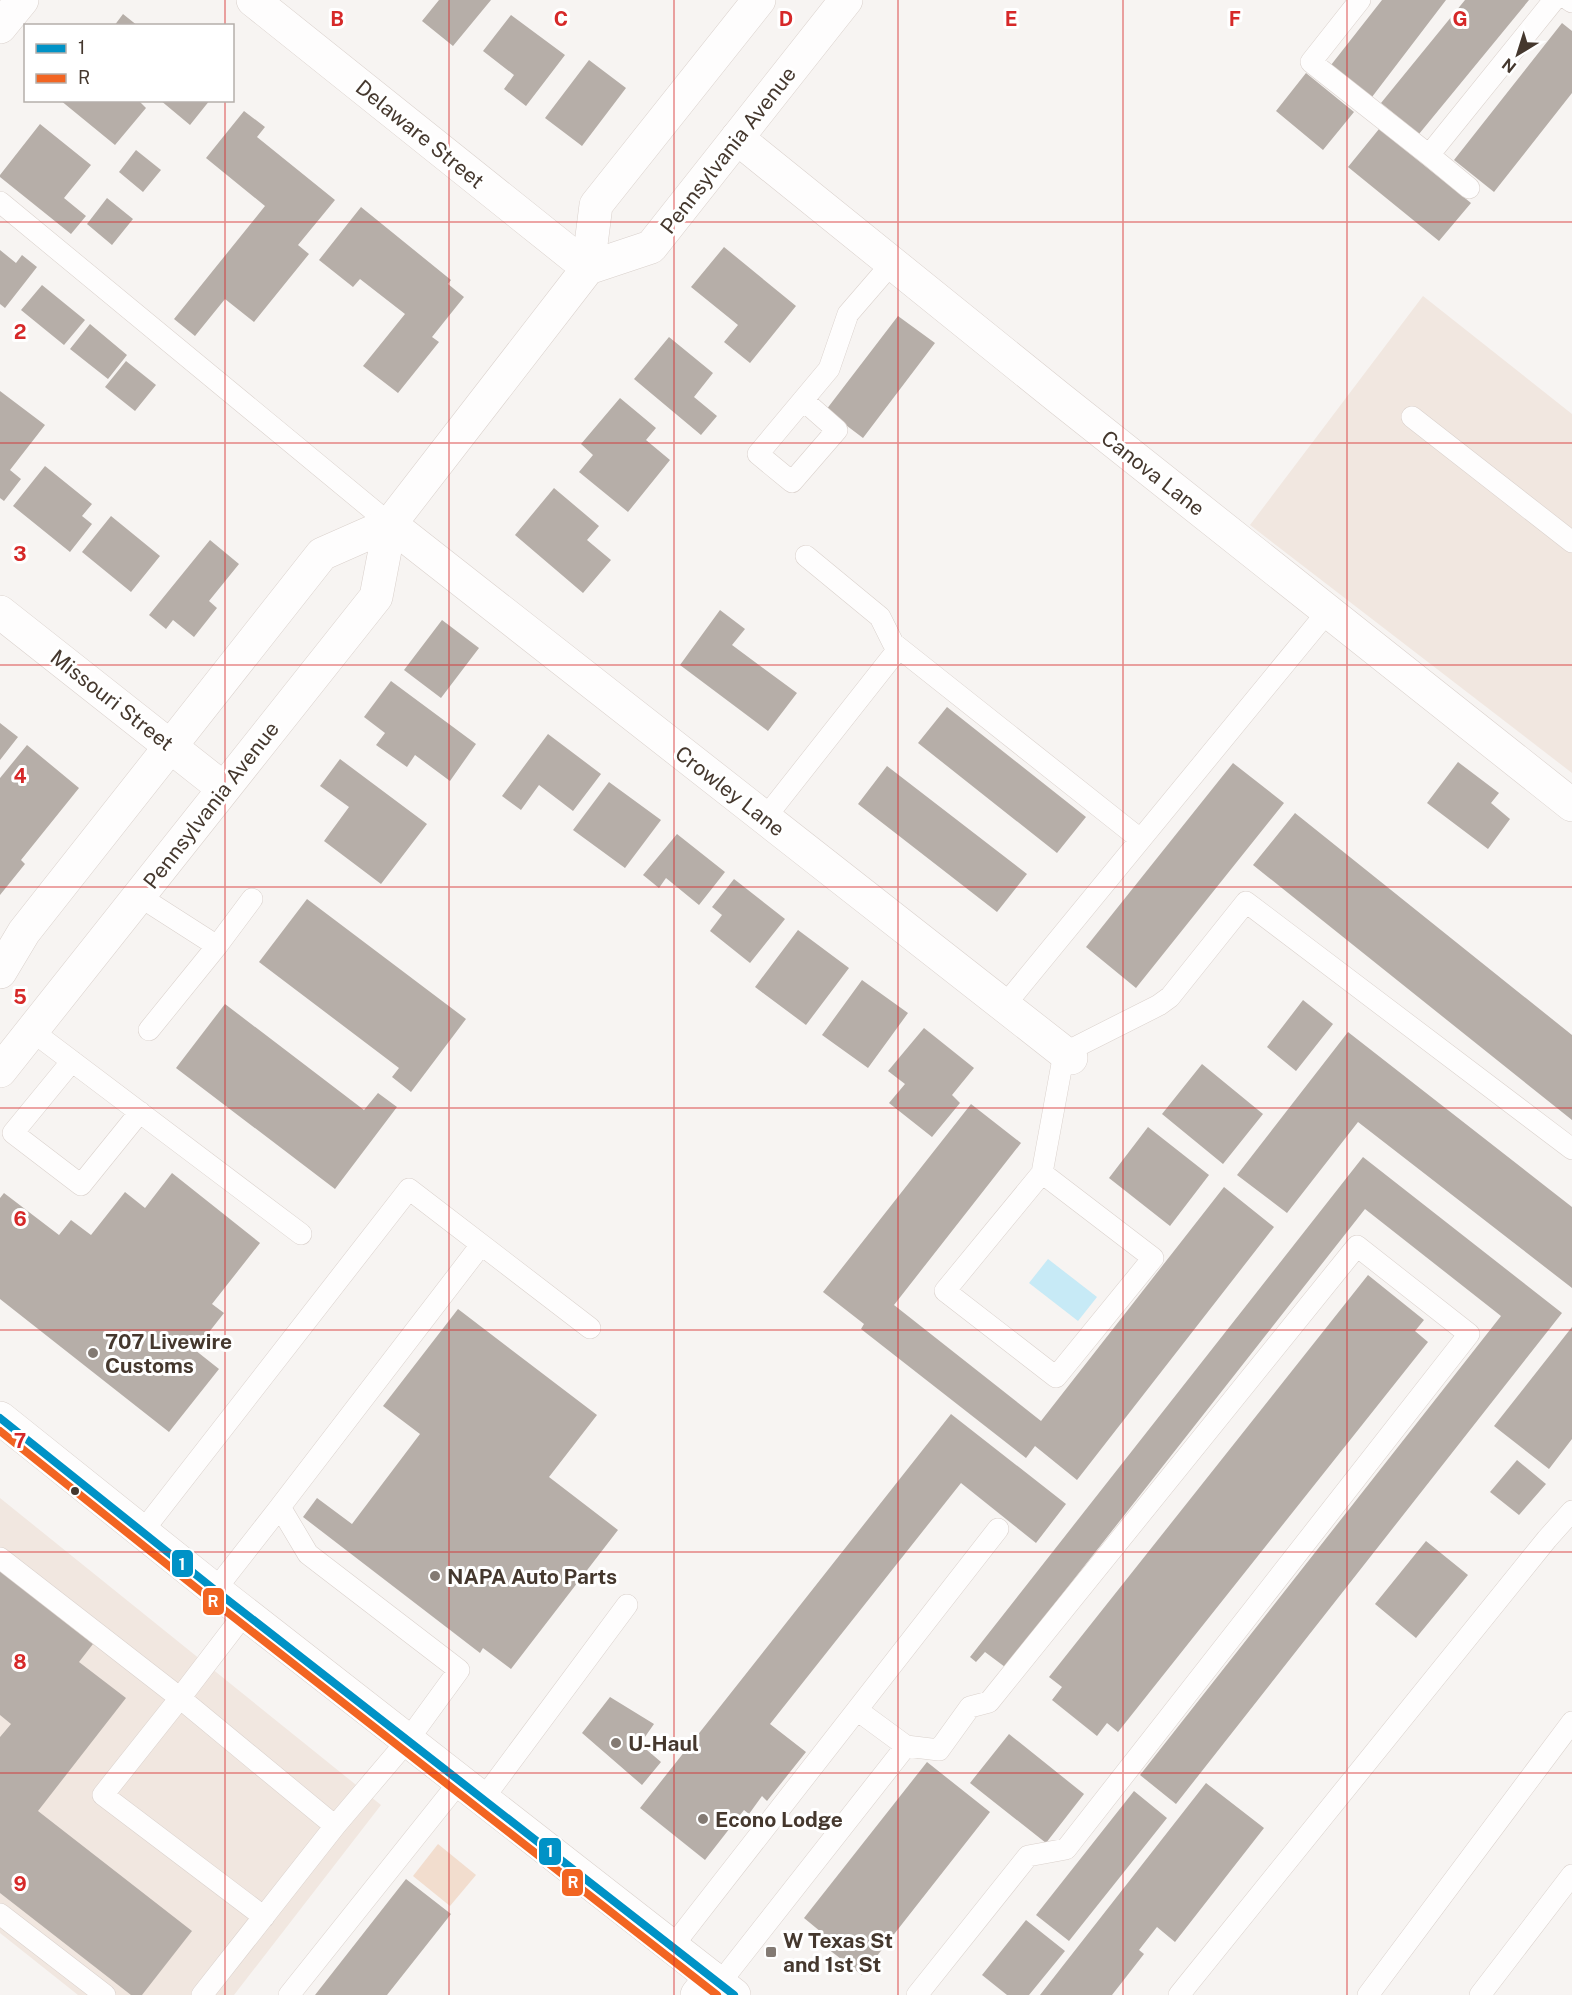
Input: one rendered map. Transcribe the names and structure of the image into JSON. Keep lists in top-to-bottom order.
{
  "streets": {
    "main road": [
      "Delaware Street",
      "Pennsylvania Avenue",
      "Canova Lane",
      "Missouri Street",
      "Crowley Lane"
    ]
  },
  "crossings": [
    ["Delaware Street", "Pennsylvania Avenue"],
    ["Pennsylvania Avenue", "Canova Lane"],
    ["Pennsylvania Avenue", "Missouri Street"],
    ["Pennsylvania Avenue", "Crowley Lane"]
  ],
  "places": {
    "other": [
      "707 Livewire Customs",
      "NAPA Auto Parts",
      "U-Haul",
      "Econo Lodge"
    ],
    "transit": ["W Texas St and 1st St"]
  },
  "lines": ["transit line 1", "transit line R"],
  "legend": ["1", "R"],
  "north": "bottom left",
  "grid": {
    "columns": [
      "B",
      "C",
      "D",
      "E",
      "F",
      "G"
    ],
    "rows": [
      "2",
      "3",
      "4",
      "5",
      "6",
      "7",
      "8",
      "9"
    ]
  }
}
